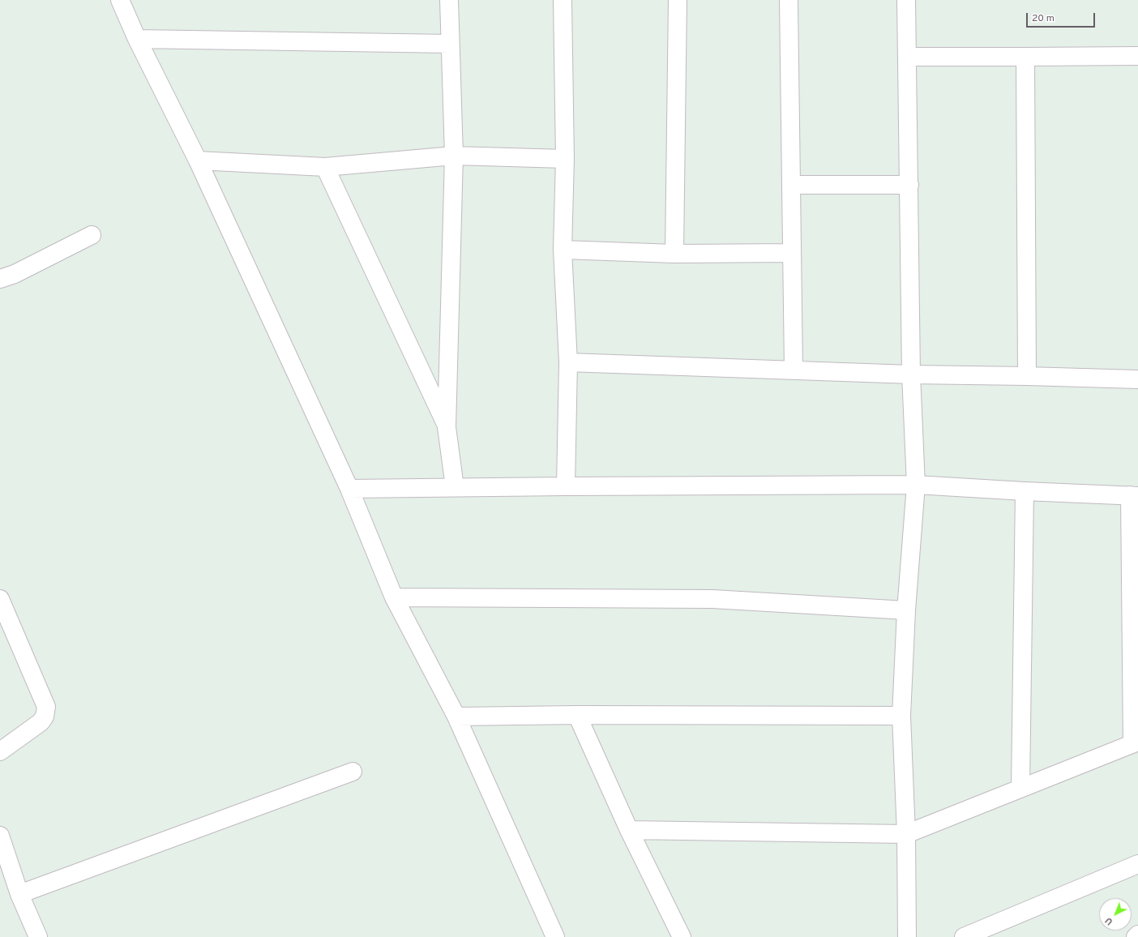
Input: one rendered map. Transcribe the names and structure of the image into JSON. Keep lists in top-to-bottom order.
{
  "scale_bar": "20 m",
  "north": "bottom left"
}
